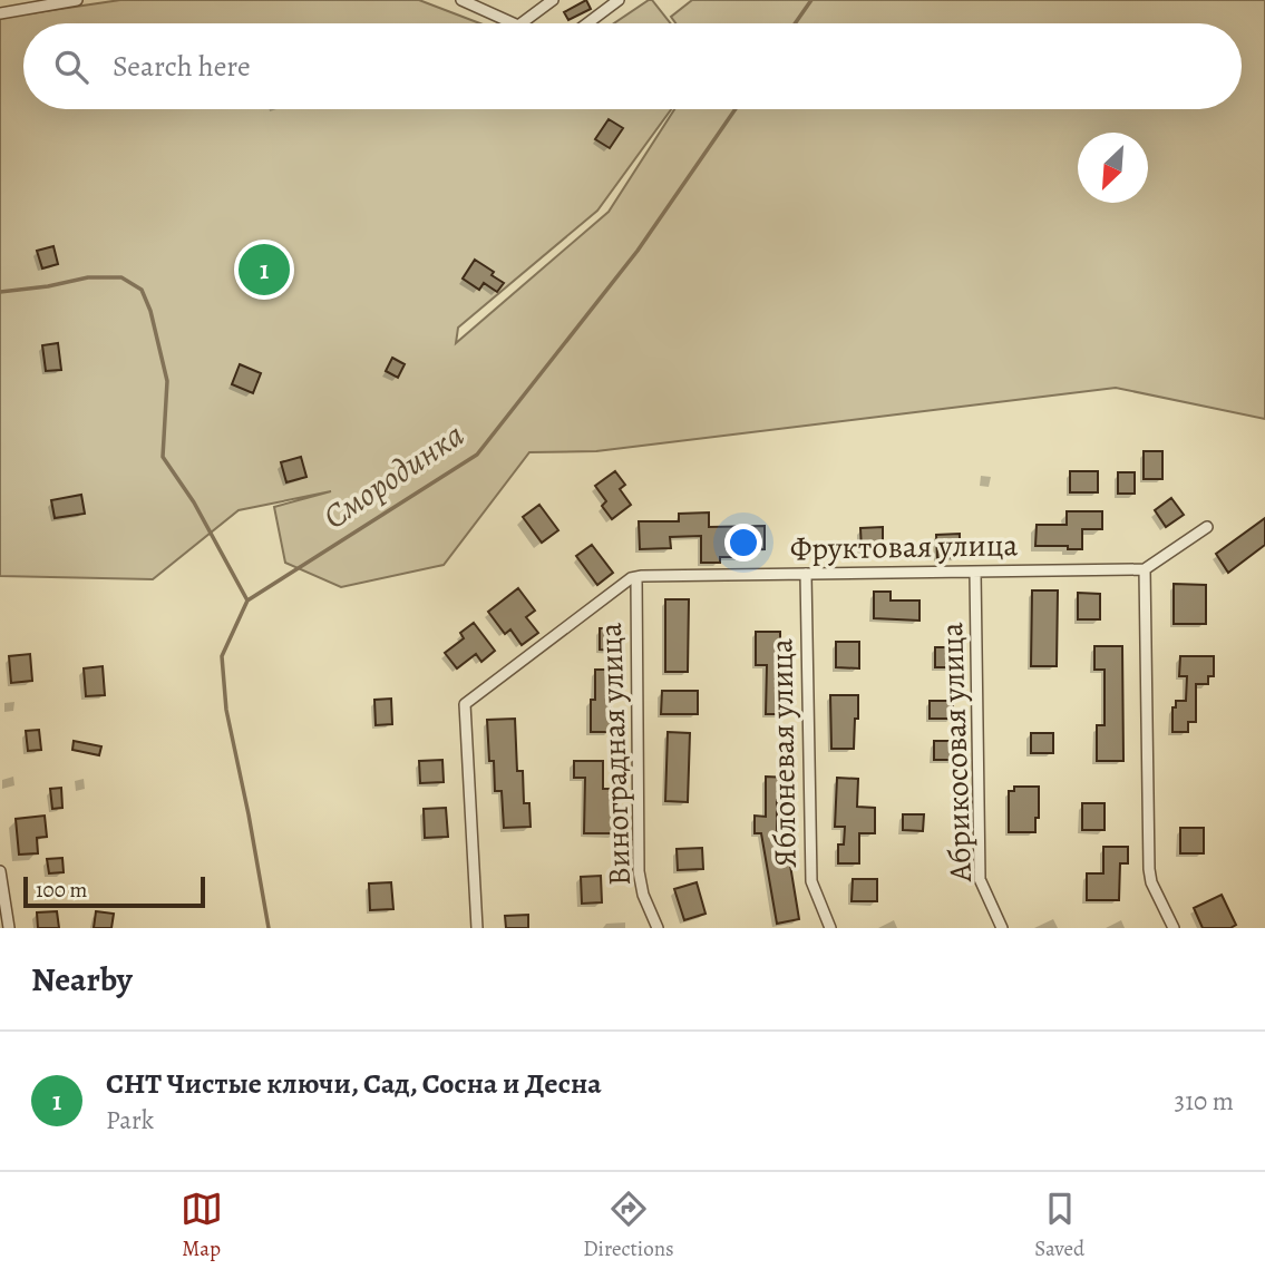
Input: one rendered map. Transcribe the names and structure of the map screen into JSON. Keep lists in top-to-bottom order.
{
  "streets": {
    "street": [
      "Фруктовая улица",
      "Абрикосовая улица",
      "Яблоневая улица",
      "Виноградная улица"
    ]
  },
  "crossings": [
    ["Фруктовая улица", "Абрикосовая улица"],
    ["Фруктовая улица", "Яблоневая улица"],
    ["Фруктовая улица", "Виноградная улица"]
  ],
  "water": ["Смородинка"],
  "scale_bar": "100 m",
  "north": "bottom left",
  "page": {
    "search": "Search here",
    "pins": "1",
    "scale": "100 m",
    "heading": "Nearby",
    "list": [
      {
        "mark": "1",
        "name": "СНТ Чистые ключи, Сад, Сосна и Десна",
        "note": "Park",
        "value": "310 m"
      }
    ],
    "nav": ["Map", "Directions", "Saved"]
  }
}
